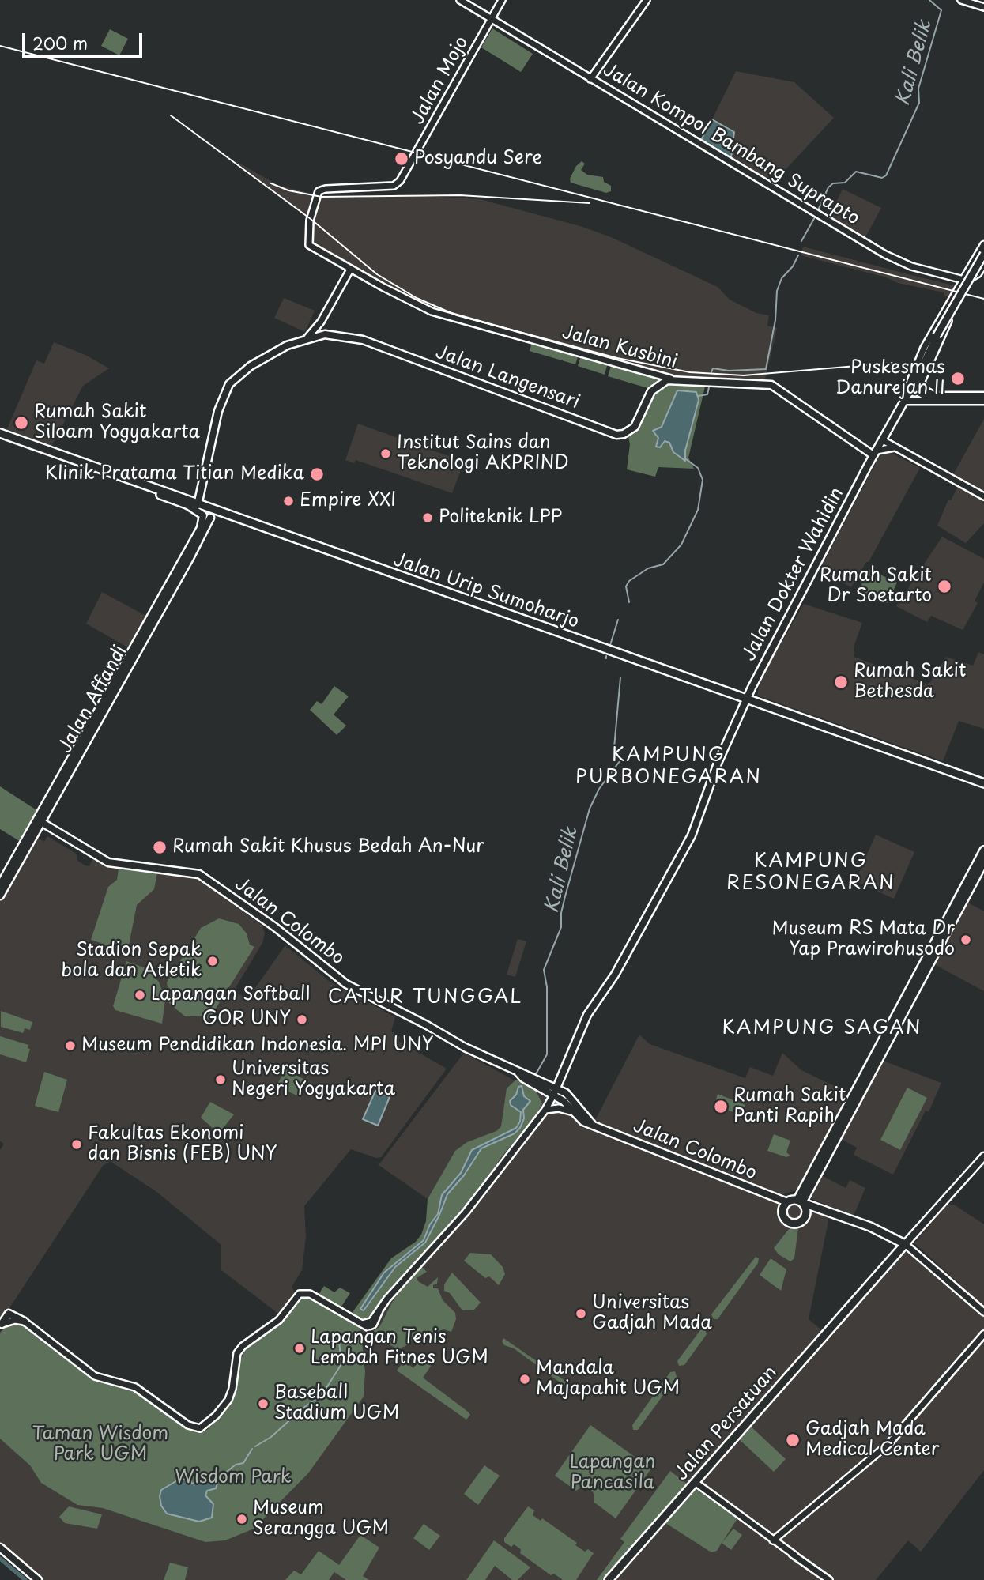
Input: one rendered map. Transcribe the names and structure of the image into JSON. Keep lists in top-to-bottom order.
{
  "streets": {
    "main road": [
      "Jalan Kusbini",
      "Jalan Langensari",
      "Jalan Dokter Wahidin",
      "Jalan Urip Sumoharjo",
      "Jalan Affandi",
      "Jalan Colombo",
      "Jalan Persatuan"
    ],
    "street": ["Jalan Mojo", "Jalan Kompol Bambang Suprapto"]
  },
  "crossings": [
    ["Jalan Mojo", "Jalan Kompol Bambang Suprapto"],
    ["Jalan Mojo", "Jalan Kusbini"],
    ["Jalan Kompol Bambang Suprapto", "Jalan Dokter Wahidin"],
    ["Jalan Kusbini", "Jalan Langensari"],
    ["Jalan Kusbini", "Jalan Dokter Wahidin"],
    ["Jalan Langensari", "Jalan Urip Sumoharjo"],
    ["Jalan Dokter Wahidin", "Jalan Urip Sumoharjo"],
    ["Jalan Dokter Wahidin", "Jalan Colombo"],
    ["Jalan Urip Sumoharjo", "Jalan Affandi"],
    ["Jalan Affandi", "Jalan Colombo"]
  ],
  "districts": [
    "KAMPUNG PURBONEGARAN",
    "KAMPUNG RESONEGARAN",
    "CATUR TUNGGAL",
    "KAMPUNG SAGAN"
  ],
  "water": ["Kali Belik"],
  "parks": ["Taman Wisdom Park UGM", "Lapangan Pancasila", "Wisdom Park"],
  "places": [
    "Posyandu Sere",
    "Puskesmas Danurejan II",
    "Rumah Sakit Siloam Yogyakarta",
    "Institut Sains dan Teknologi AKPRIND",
    "Klinik Pratama Titian Medika",
    "Empire XXI",
    "Politeknik LPP",
    "Rumah Sakit Dr Soetarto",
    "Rumah Sakit Bethesda",
    "Rumah Sakit Khusus Bedah An-Nur",
    "Museum RS Mata Dr Yap Prawirohusodo",
    "Stadion Sepak bola dan Atletik",
    "Lapangan Softball",
    "GOR UNY",
    "Museum Pendidikan Indonesia. MPI UNY",
    "Universitas Negeri Yogyakarta",
    "Rumah Sakit Panti Rapih",
    "Fakultas Ekonomi dan Bisnis (FEB) UNY",
    "Universitas Gadjah Mada",
    "Lapangan Tenis Lembah Fitnes UGM",
    "Mandala Majapahit UGM",
    "Baseball Stadium UGM",
    "Gadjah Mada Medical Center",
    "Museum Serangga UGM"
  ],
  "scale_bar": "200 m"
}
